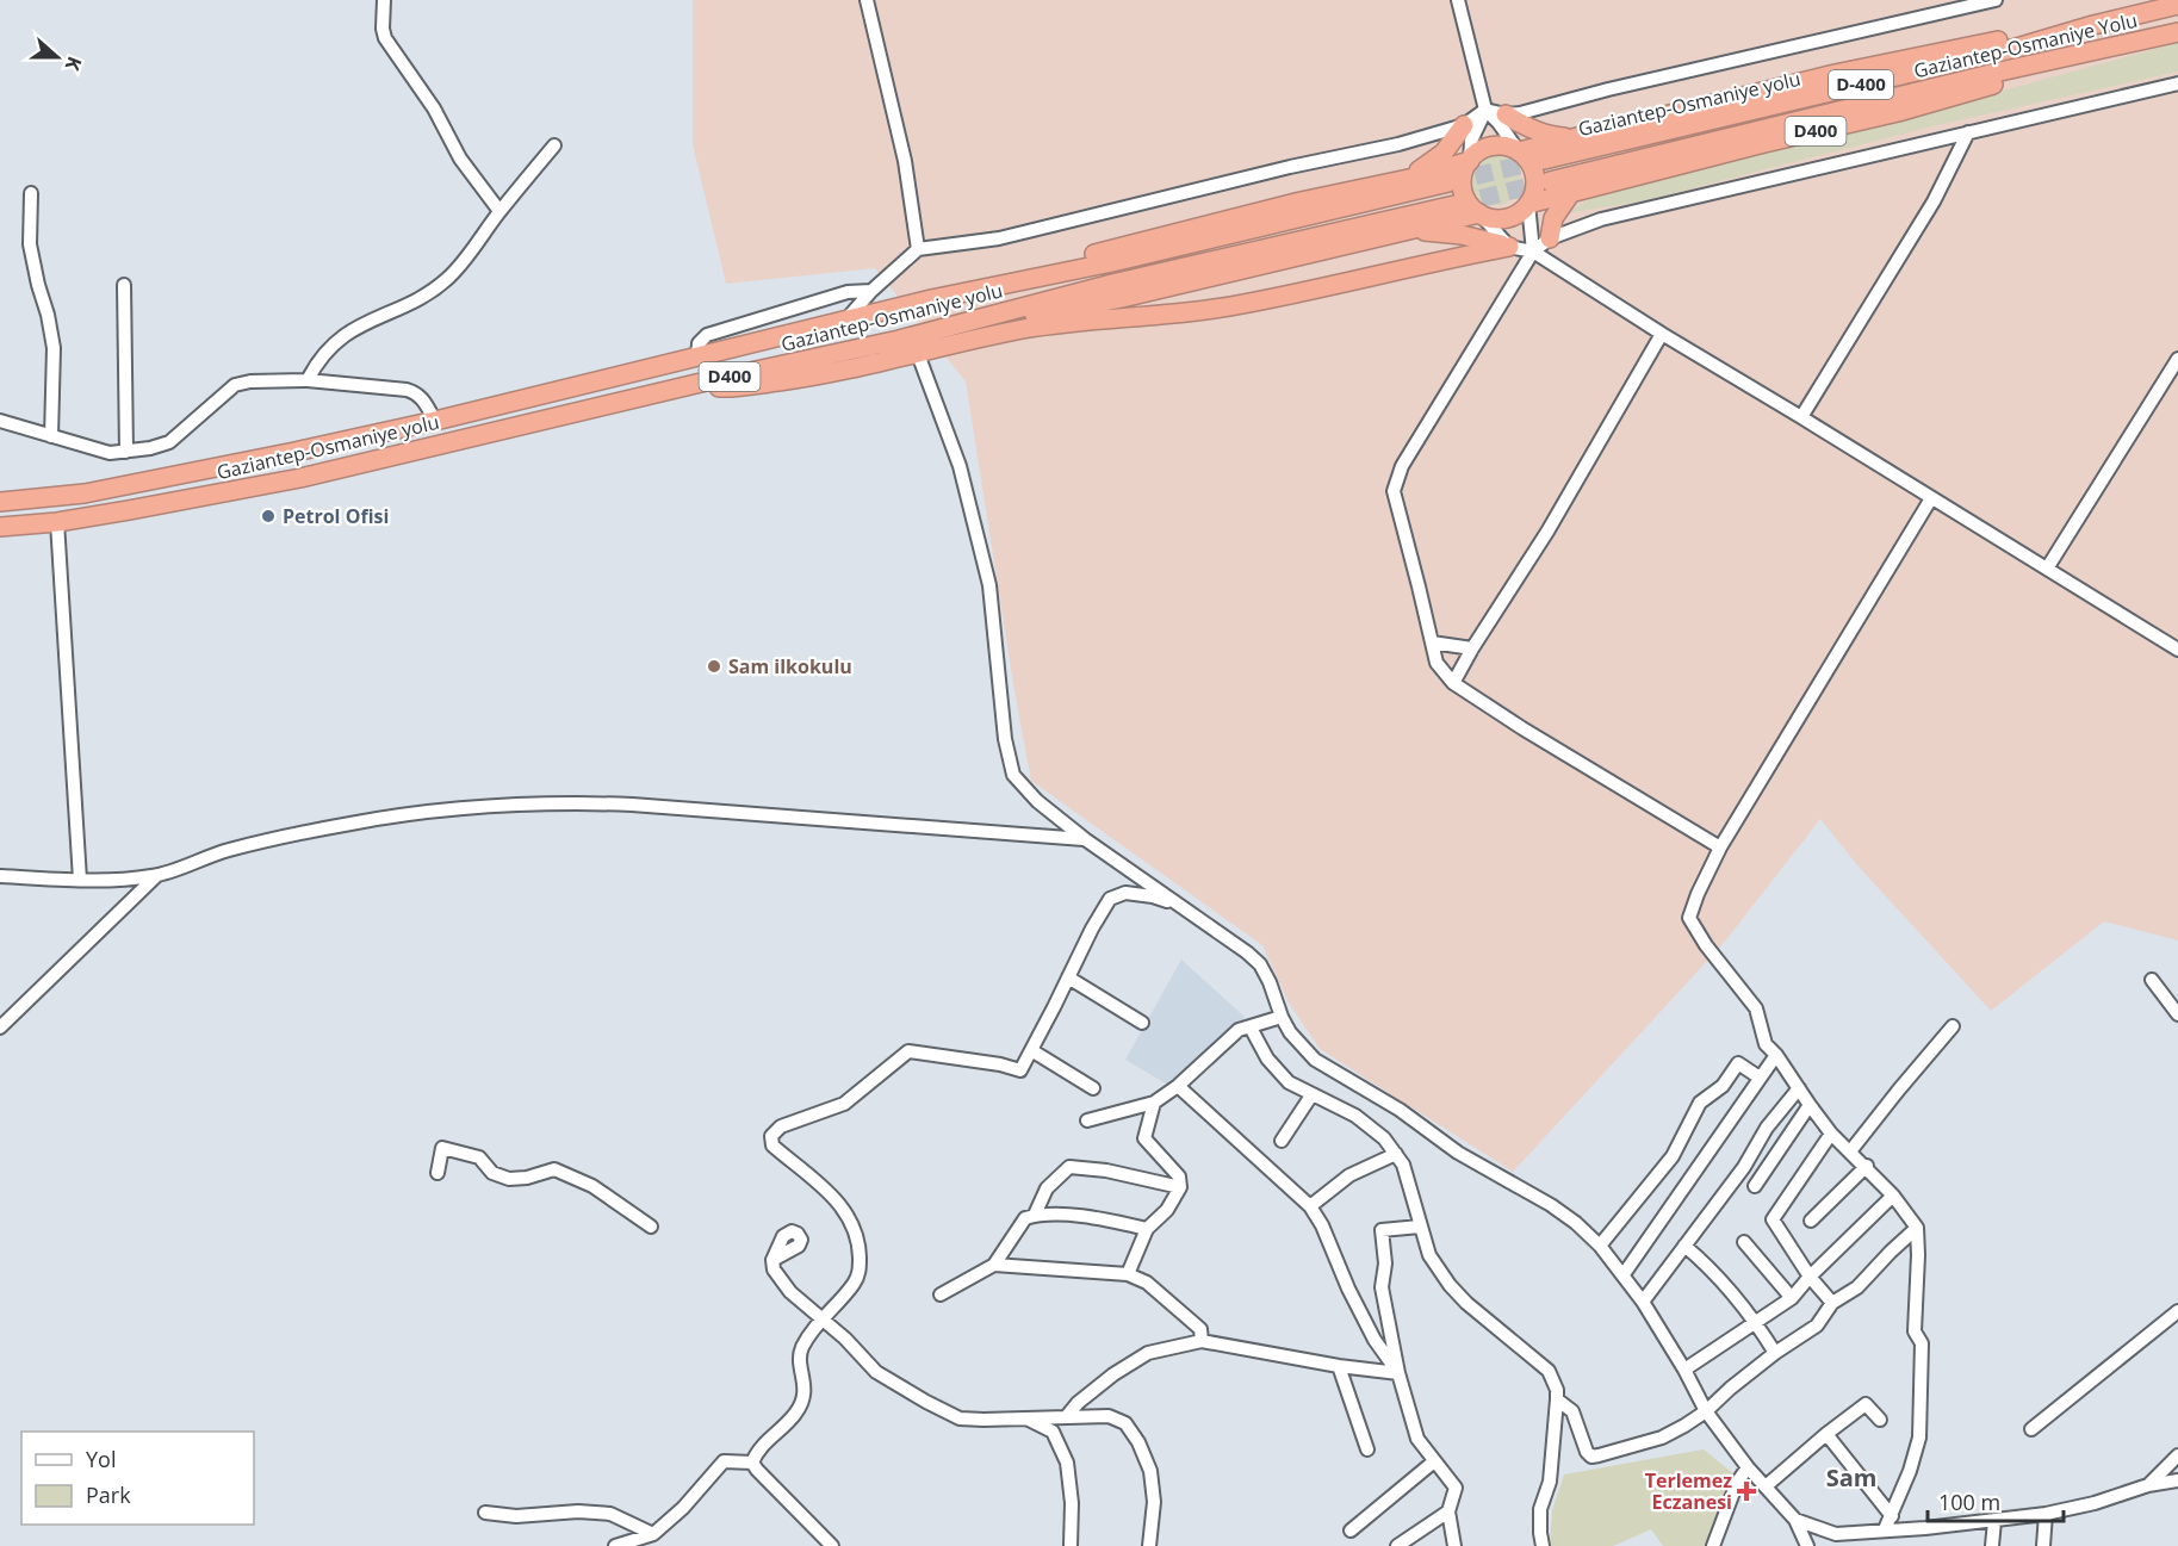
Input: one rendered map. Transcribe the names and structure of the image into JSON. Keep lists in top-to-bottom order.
{
  "streets": {
    "highway": [
      "Gaziantep-Osmaniye Yolu",
      "D-400",
      "Gaziantep-Osmaniye yolu",
      "D400"
    ]
  },
  "crossings": [
    ["Gaziantep-Osmaniye Yolu", "D400"],
    ["Gaziantep-Osmaniye yolu", "D400"]
  ],
  "districts": ["Sam"],
  "places": {
    "other": ["Petrol Ofisi", "Sam ilkokulu"],
    "health": ["Terlemez Eczanesi"]
  },
  "legend": ["Yol", "Park"],
  "scale_bar": "100 m",
  "north": "right"
}
